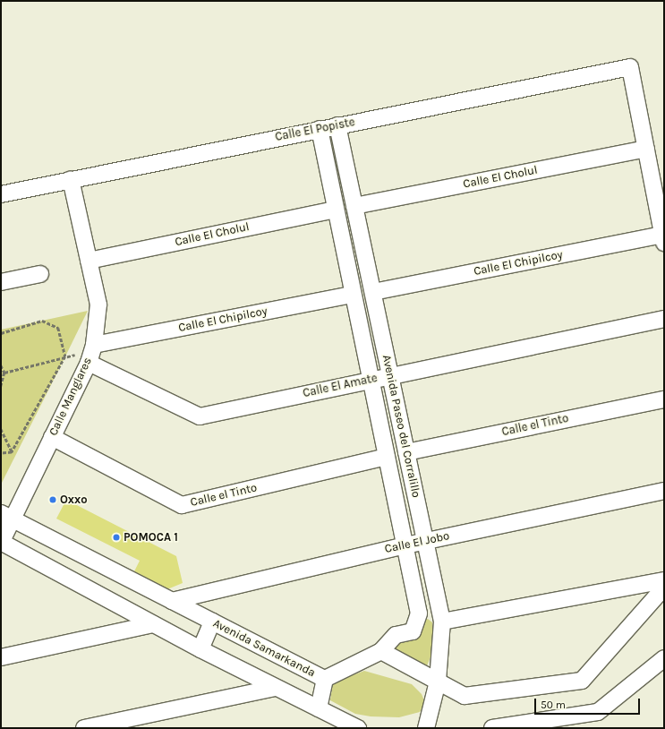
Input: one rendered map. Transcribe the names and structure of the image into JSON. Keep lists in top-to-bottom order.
{
  "streets": {
    "street": [
      "Calle El Popiste",
      "Calle El Cholul",
      "Calle El Chipilcoy",
      "Calle El Amate",
      "Calle Manglares",
      "Calle el Tinto",
      "Avenida Paseo del Corralillo",
      "Calle El Jobo",
      "Avenida Samarkanda"
    ]
  },
  "crossings": [
    ["Calle El Popiste", "Calle El Cholul"],
    ["Calle El Popiste", "Calle Manglares"],
    ["Calle El Popiste", "Avenida Paseo del Corralillo"],
    ["Calle El Cholul", "Calle Manglares"],
    ["Calle El Cholul", "Avenida Paseo del Corralillo"],
    ["Calle El Chipilcoy", "Calle Manglares"],
    ["Calle El Chipilcoy", "Avenida Paseo del Corralillo"],
    ["Calle El Amate", "Calle Manglares"],
    ["Calle El Amate", "Avenida Paseo del Corralillo"],
    ["Calle Manglares", "Calle el Tinto"],
    ["Calle Manglares", "Avenida Samarkanda"],
    ["Calle el Tinto", "Avenida Paseo del Corralillo"],
    ["Avenida Paseo del Corralillo", "Calle El Jobo"],
    ["Avenida Paseo del Corralillo", "Avenida Samarkanda"],
    ["Calle El Jobo", "Avenida Samarkanda"]
  ],
  "places": ["Oxxo", "POMOCA 1"],
  "scale_bar": "50 m"
}
